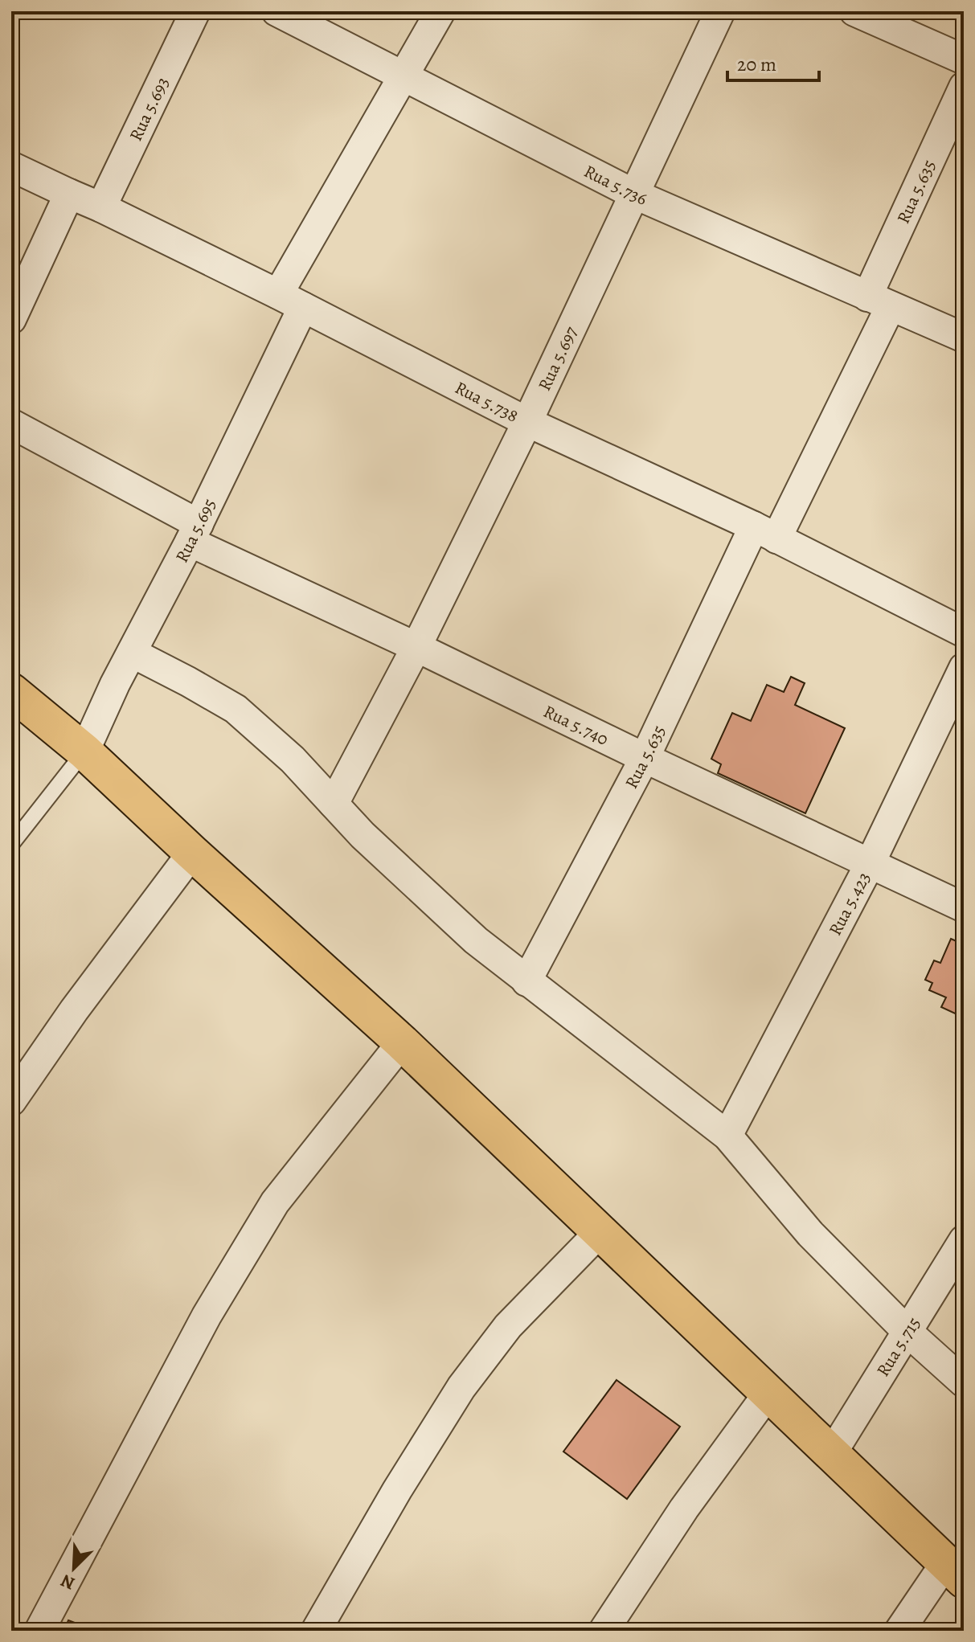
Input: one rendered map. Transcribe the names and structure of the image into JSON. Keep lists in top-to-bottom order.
{
  "streets": {
    "street": [
      "Rua 5.693",
      "Rua 5.736",
      "Rua 5.635",
      "Rua 5.697",
      "Rua 5.738",
      "Rua 5.695",
      "Rua 5.740",
      "Rua 5.423",
      "Rua 5.715"
    ]
  },
  "crossings": [
    ["Rua 5.693", "Rua 5.738"],
    ["Rua 5.736", "Rua 5.635"],
    ["Rua 5.736", "Rua 5.697"],
    ["Rua 5.736", "Rua 5.695"],
    ["Rua 5.635", "Rua 5.738"],
    ["Rua 5.635", "Rua 5.740"],
    ["Rua 5.697", "Rua 5.738"],
    ["Rua 5.697", "Rua 5.740"],
    ["Rua 5.738", "Rua 5.695"],
    ["Rua 5.695", "Rua 5.740"],
    ["Rua 5.740", "Rua 5.423"]
  ],
  "scale_bar": "20 m",
  "north": "bottom left"
}
